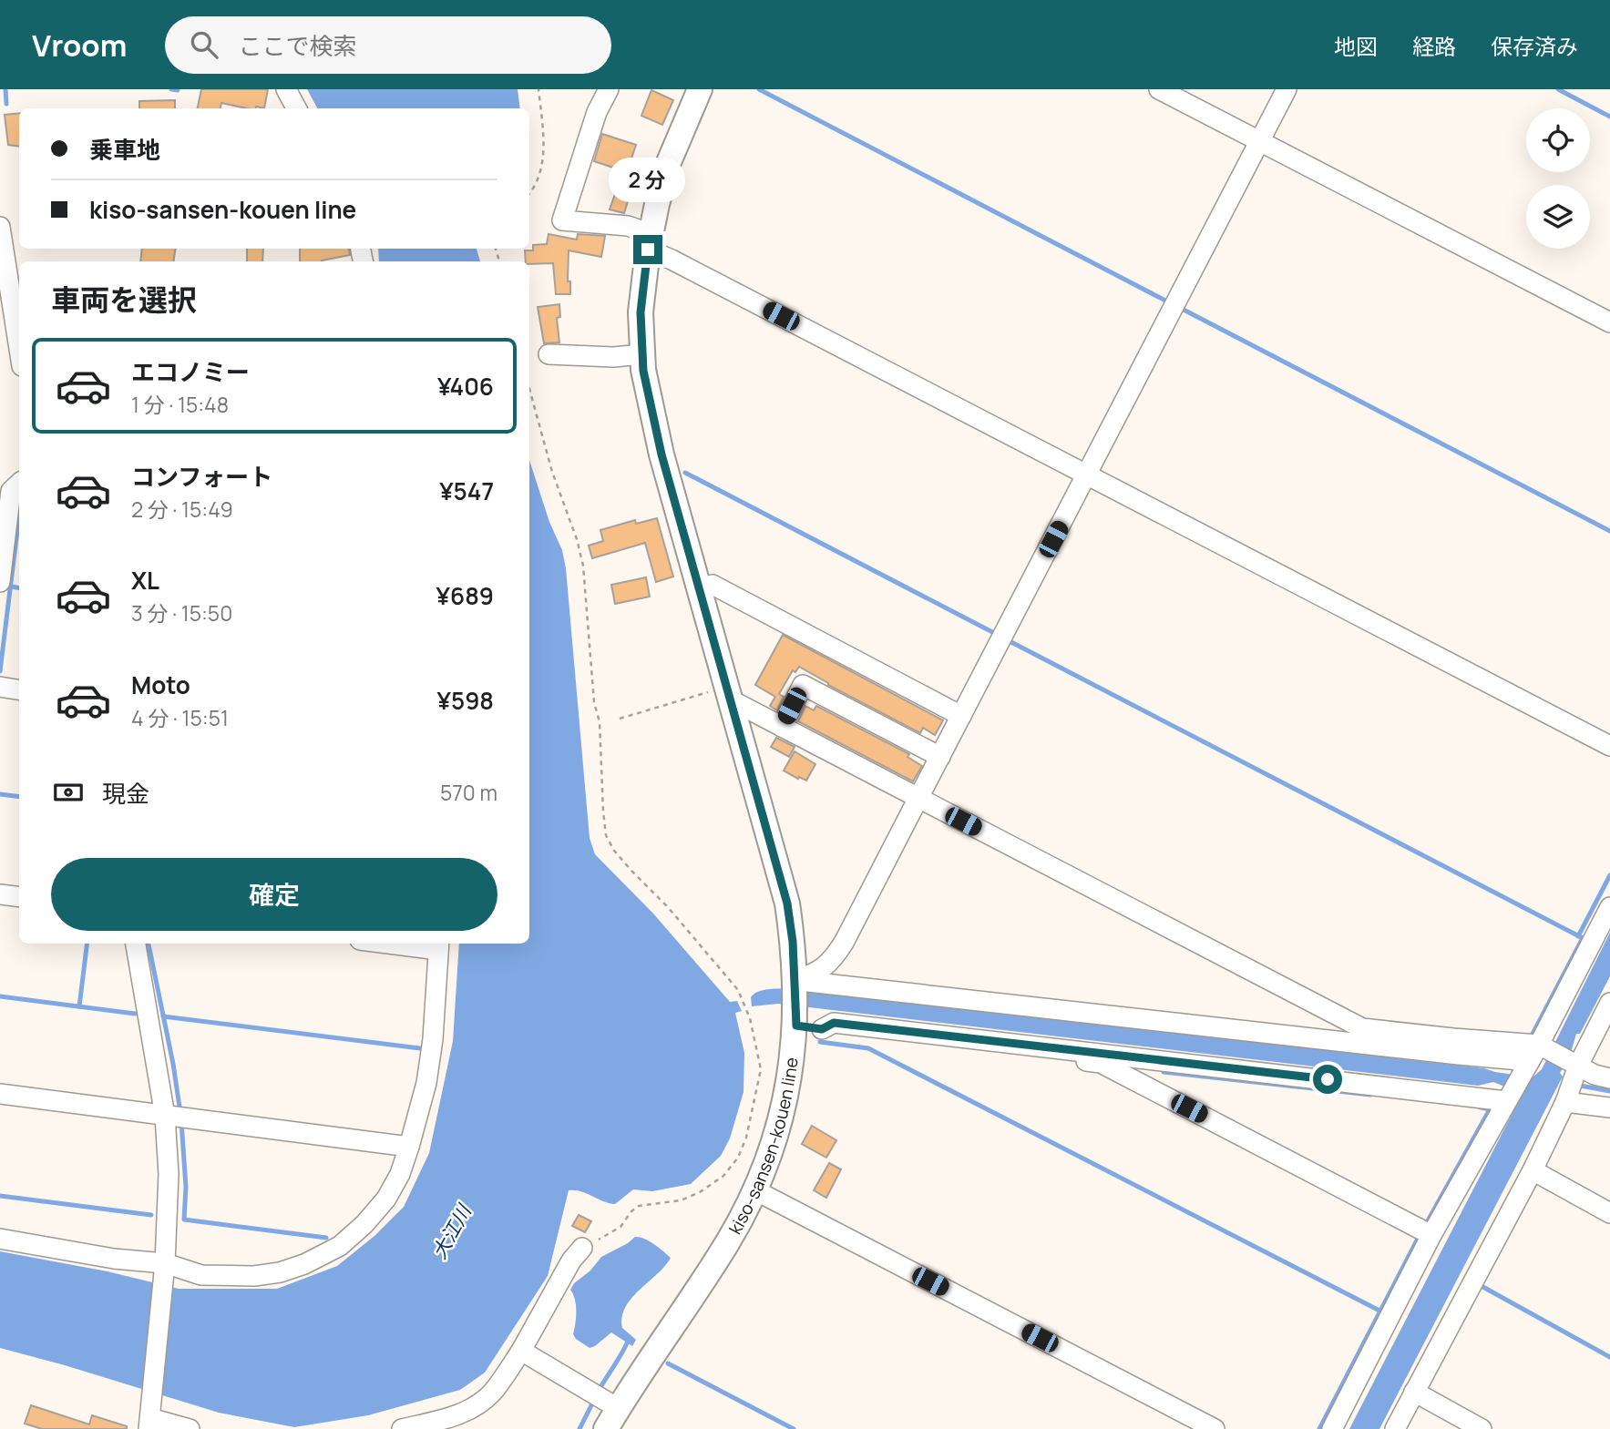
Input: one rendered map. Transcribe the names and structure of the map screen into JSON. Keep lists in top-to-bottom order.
{
  "streets": {
    "main road": ["kiso-sansen-kouen line"]
  },
  "water": ["大江川"],
  "page": {
    "header": "Vroom",
    "search": "ここで検索",
    "nav": ["地図", "経路", "保存済み"],
    "banner": ["乗車地", "kiso-sansen-kouen line"],
    "bubble": "2 分",
    "heading": "車両を選択",
    "list": [
      {
        "name": "エコノミー",
        "note": "1 分 · 15:48",
        "value": "¥406"
      },
      {
        "name": "コンフォート",
        "note": "2 分 · 15:49",
        "value": "¥547"
      },
      {
        "name": "XL",
        "note": "3 分 · 15:50",
        "value": "¥689"
      },
      {
        "name": "Moto",
        "note": "4 分 · 15:51",
        "value": "¥598"
      }
    ],
    "pay": ["現金", "570 m"],
    "buttons": "確定"
  }
}
